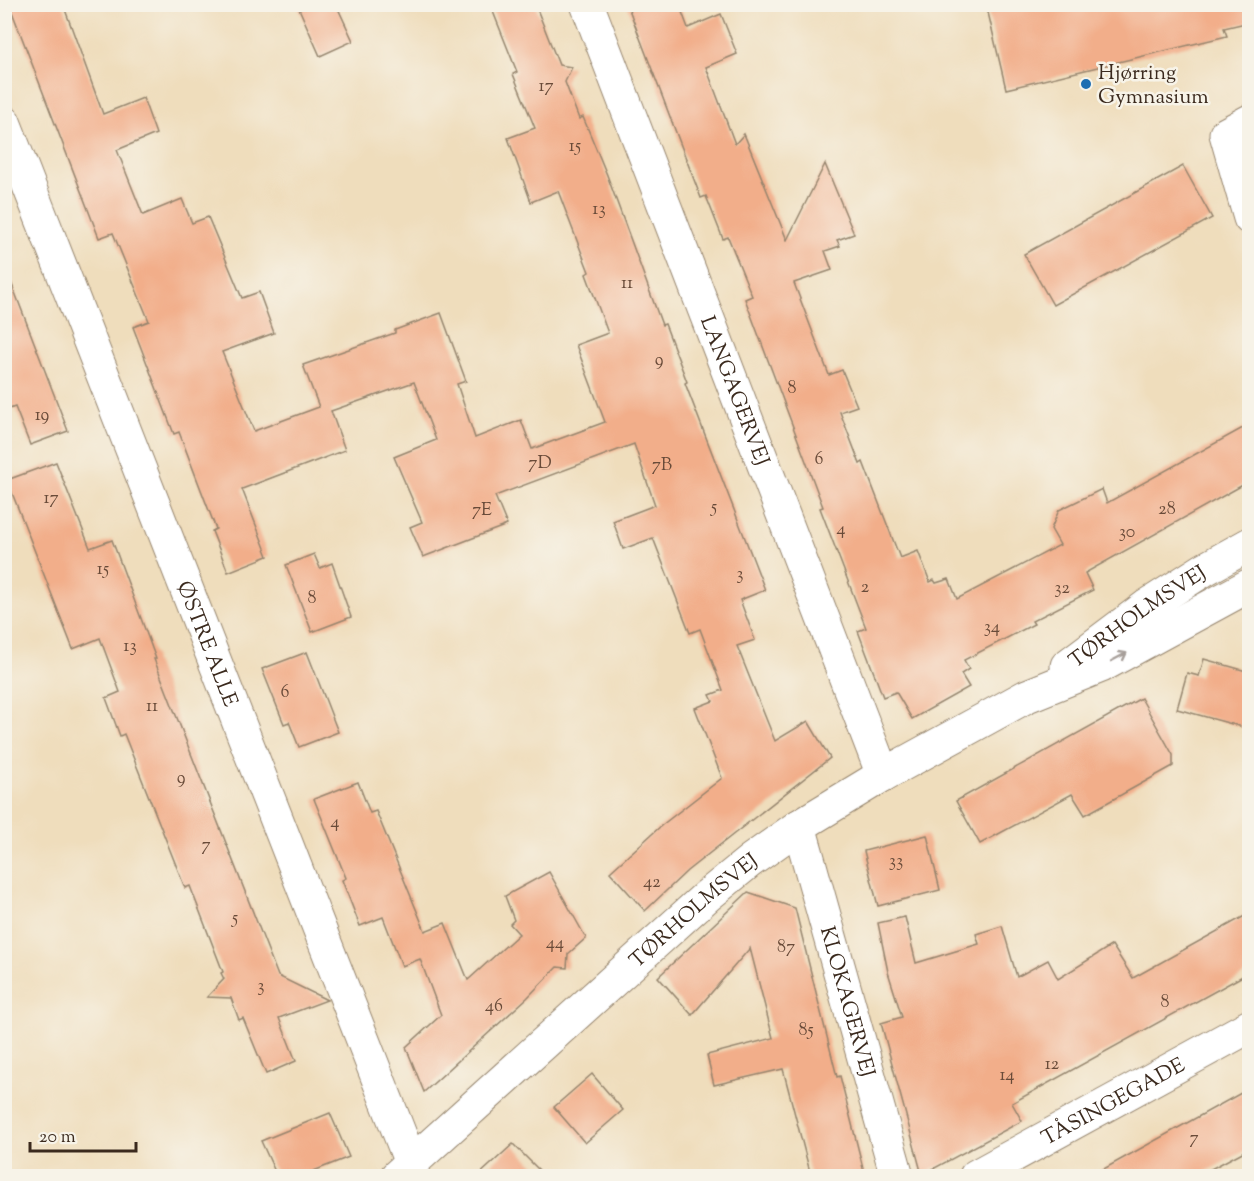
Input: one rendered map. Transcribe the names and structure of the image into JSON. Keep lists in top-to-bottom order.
{
  "streets": {
    "street": [
      "LANGAGERVEJ",
      "TØRHOLMSVEJ",
      "ØSTRE ALLE",
      "KLOKAGERVEJ",
      "TÅSINGEGADE"
    ]
  },
  "crossings": [
    ["LANGAGERVEJ", "TØRHOLMSVEJ"],
    ["TØRHOLMSVEJ", "ØSTRE ALLE"],
    ["TØRHOLMSVEJ", "KLOKAGERVEJ"]
  ],
  "places": ["Hjørring Gymnasium"],
  "house_numbers": [
    "17",
    "15",
    "13",
    "11",
    "9",
    "8",
    "19",
    "6",
    "7D",
    "7B",
    "17",
    "5",
    "28",
    "7E",
    "4",
    "30",
    "15",
    "3",
    "2",
    "32",
    "8",
    "34",
    "13",
    "6",
    "11",
    "9",
    "4",
    "7",
    "33",
    "42",
    "5",
    "44",
    "87",
    "3",
    "8",
    "46",
    "85",
    "12",
    "14",
    "7"
  ],
  "scale_bar": "20 m"
}
